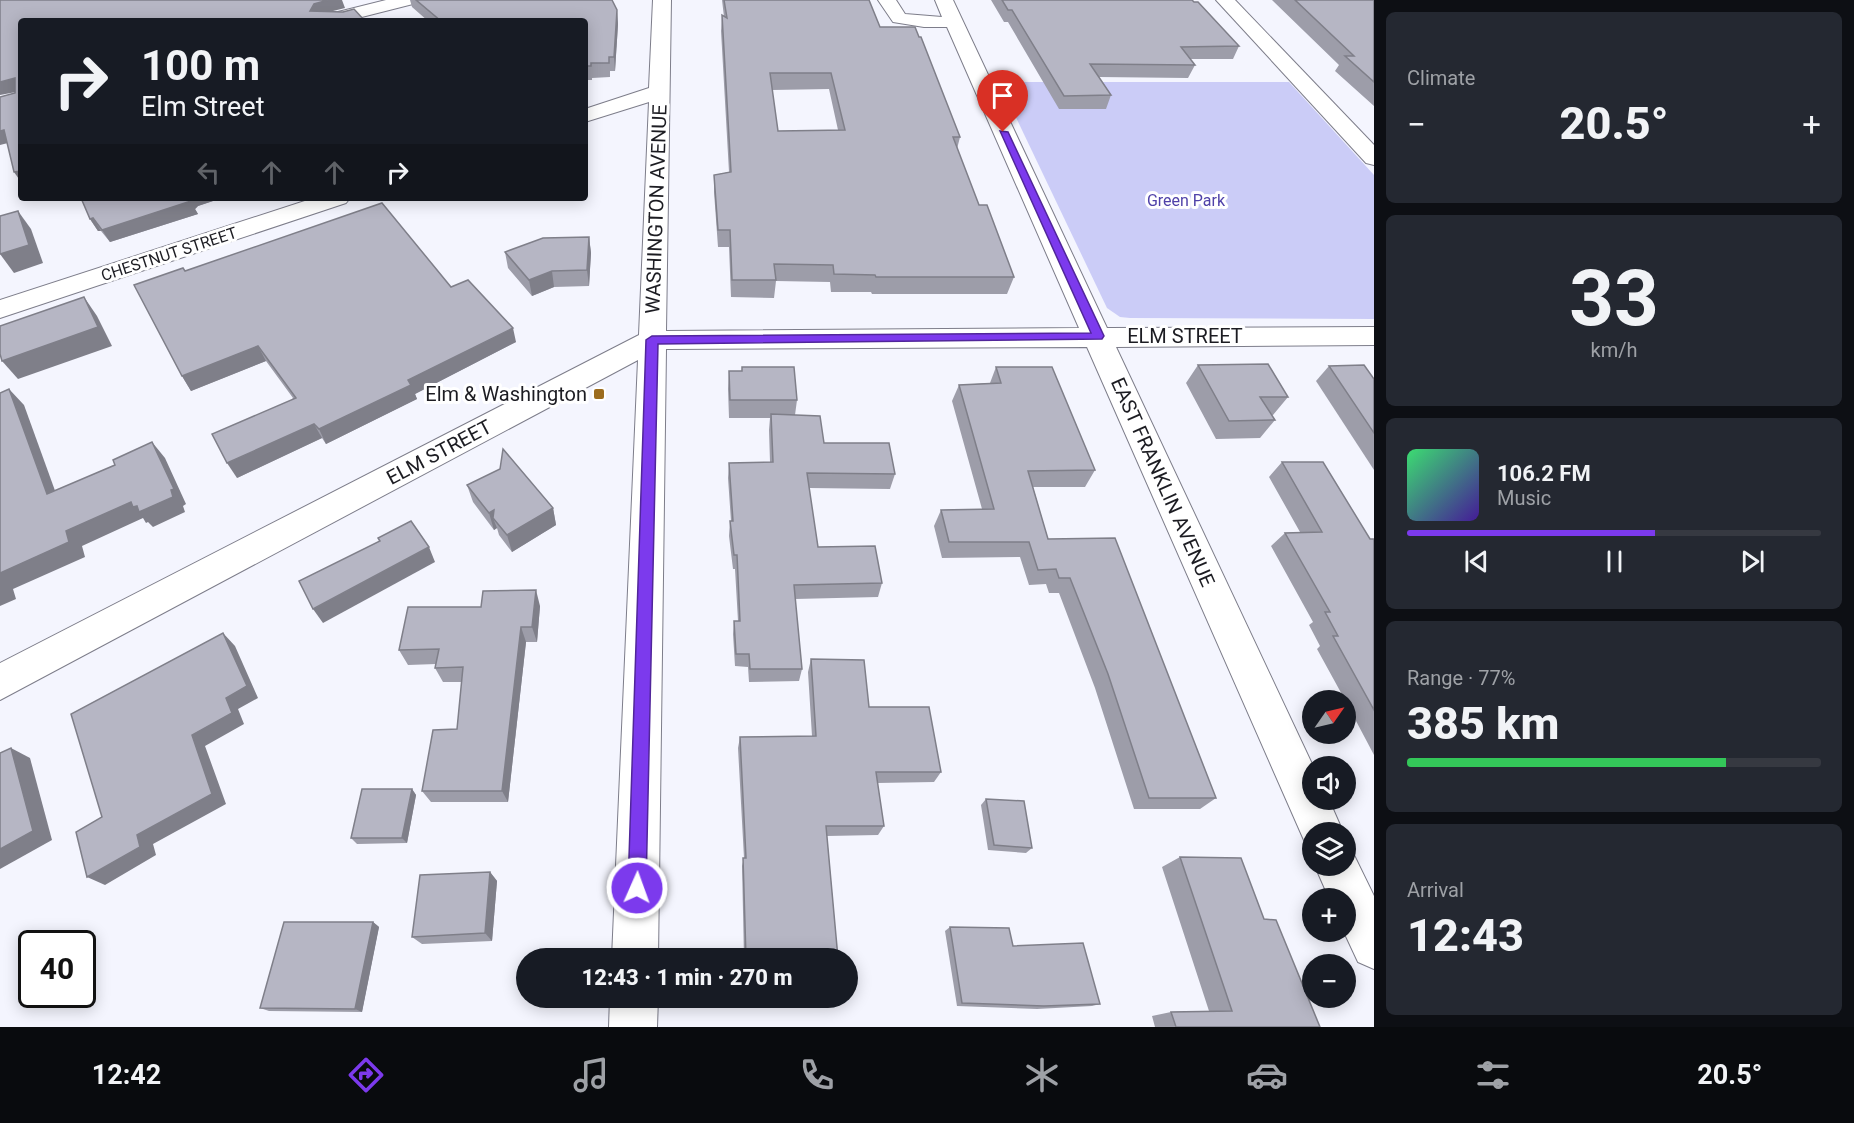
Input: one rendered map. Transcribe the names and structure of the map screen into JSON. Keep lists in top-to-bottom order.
{
  "streets": {
    "street": [
      "WASHINGTON AVENUE",
      "CHESTNUT STREET",
      "ELM STREET",
      "EAST FRANKLIN AVENUE"
    ]
  },
  "crossings": [
    ["WASHINGTON AVENUE", "ELM STREET"],
    ["ELM STREET", "EAST FRANKLIN AVENUE"]
  ],
  "parks": ["Green Park"],
  "places": {
    "transit": ["Elm & Washington"]
  },
  "north": "top right",
  "page": {
    "tile": [
      "Climate",
      ["33", "km/h"],
      ["Range · 77%", "385 km"],
      ["Arrival", "12:43"]
    ],
    "turn": ["100 m", "Elm Street"],
    "heat": ["−", "20.5°", "+"],
    "song": ["106.2 FM", "Music"],
    "map_buttons": ["+", "−"],
    "limit": "40",
    "trip": "12:43 · 1 min · 270 m",
    "tabs": ["12:42", "20.5°"]
  }
}
